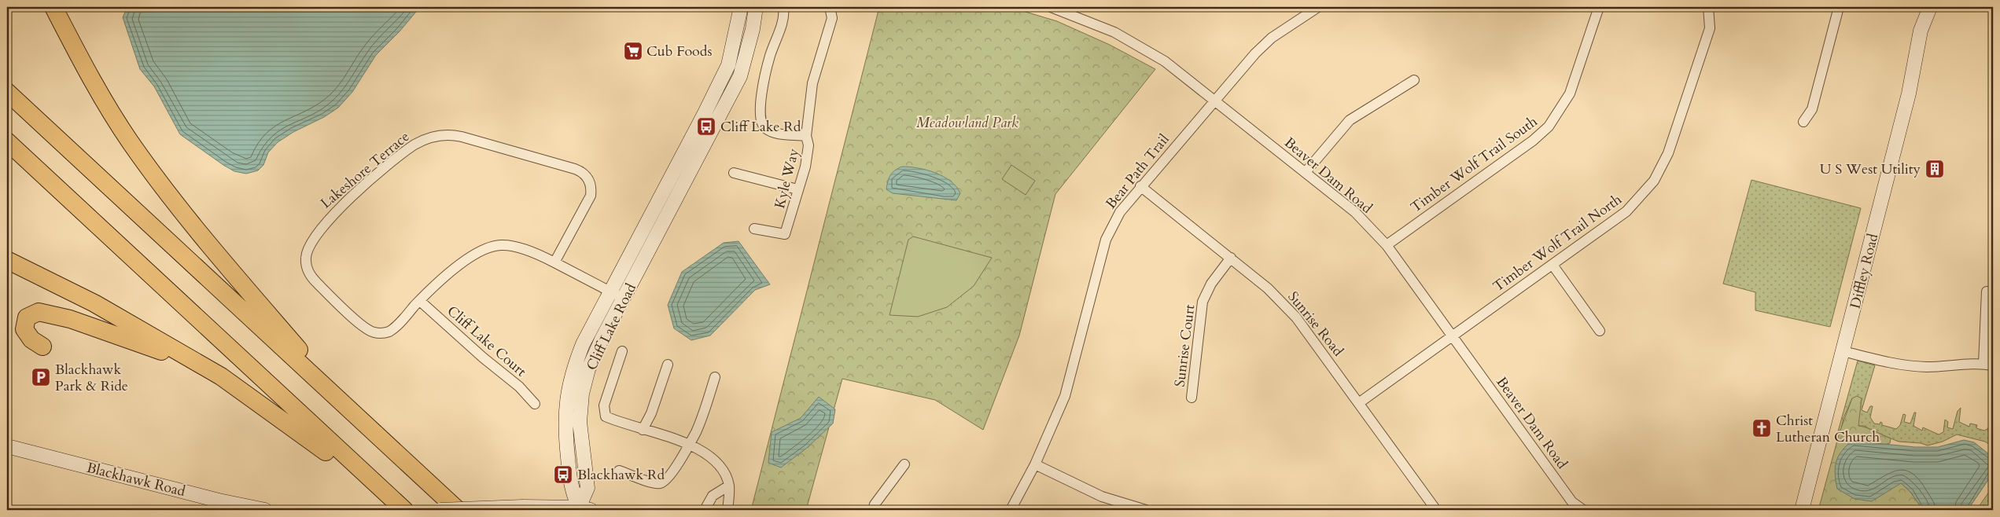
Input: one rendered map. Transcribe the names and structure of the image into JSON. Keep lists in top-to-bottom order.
{
  "streets": {
    "street": [
      "Timber Wolf Trail South",
      "Lakeshore Terrace",
      "Bear Path Trail",
      "Beaver Dam Road",
      "Kyle Way",
      "Timber Wolf Trail North",
      "Diffley Road",
      "Sunrise Road",
      "Cliff Lake Road",
      "Cliff Lake Court",
      "Sunrise Court",
      "Blackhawk Road"
    ]
  },
  "crossings": [
    ["Timber Wolf Trail South", "Beaver Dam Road"],
    ["Lakeshore Terrace", "Cliff Lake Road"],
    ["Lakeshore Terrace", "Cliff Lake Court"],
    ["Bear Path Trail", "Beaver Dam Road"],
    ["Bear Path Trail", "Sunrise Road"],
    ["Beaver Dam Road", "Timber Wolf Trail North"],
    ["Timber Wolf Trail North", "Sunrise Road"],
    ["Sunrise Road", "Sunrise Court"]
  ],
  "parks": ["Meadowland Park"],
  "places": {
    "supermarket": ["Cub Foods"],
    "bus stop": ["Cliff Lake Rd", "Blackhawk Rd"],
    "building": ["U S West Utility"],
    "parking": ["Blackhawk Park & Ride"],
    "church": ["Christ Lutheran Church"]
  }
}
